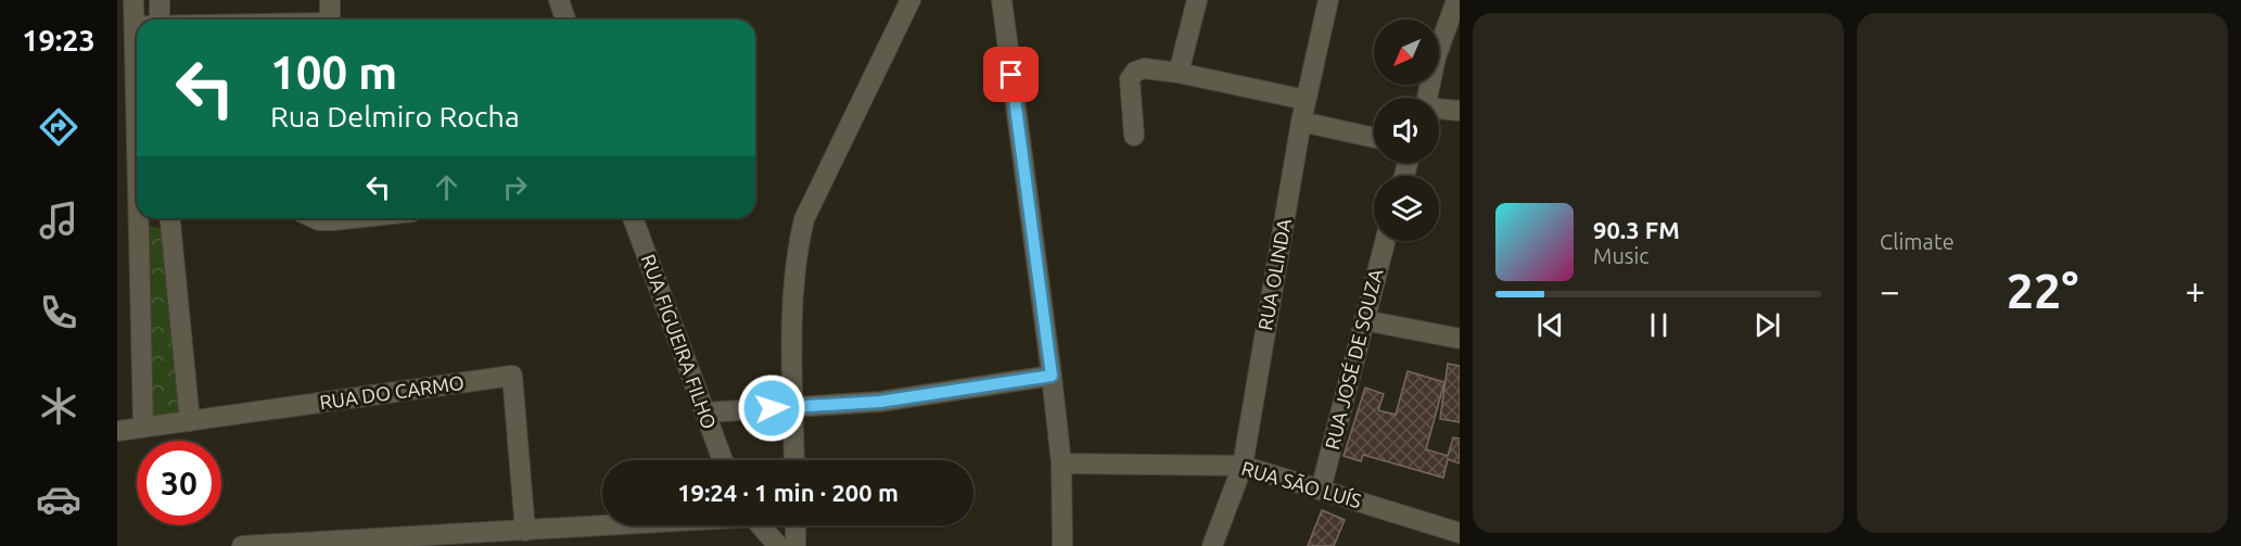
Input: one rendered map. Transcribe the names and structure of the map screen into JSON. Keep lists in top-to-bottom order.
{
  "streets": {
    "street": [
      "RUA OLINDA",
      "RUA FIGUEIRA FILHO",
      "RUA JOSÉ DE SOUZA",
      "RUA DO CARMO",
      "RUA SÃO LUÍS"
    ]
  },
  "crossings": [
    ["RUA OLINDA", "RUA SÃO LUÍS"],
    ["RUA JOSÉ DE SOUZA", "RUA SÃO LUÍS"]
  ],
  "north": "bottom left",
  "page": {
    "tabs": "19:23",
    "tile": "Climate",
    "turn": ["100 m", "Rua Delmiro Rocha"],
    "song": ["90.3 FM", "Music"],
    "heat": ["−", "22°", "+"],
    "limit": "30",
    "trip": "19:24 · 1 min · 200 m"
  }
}
